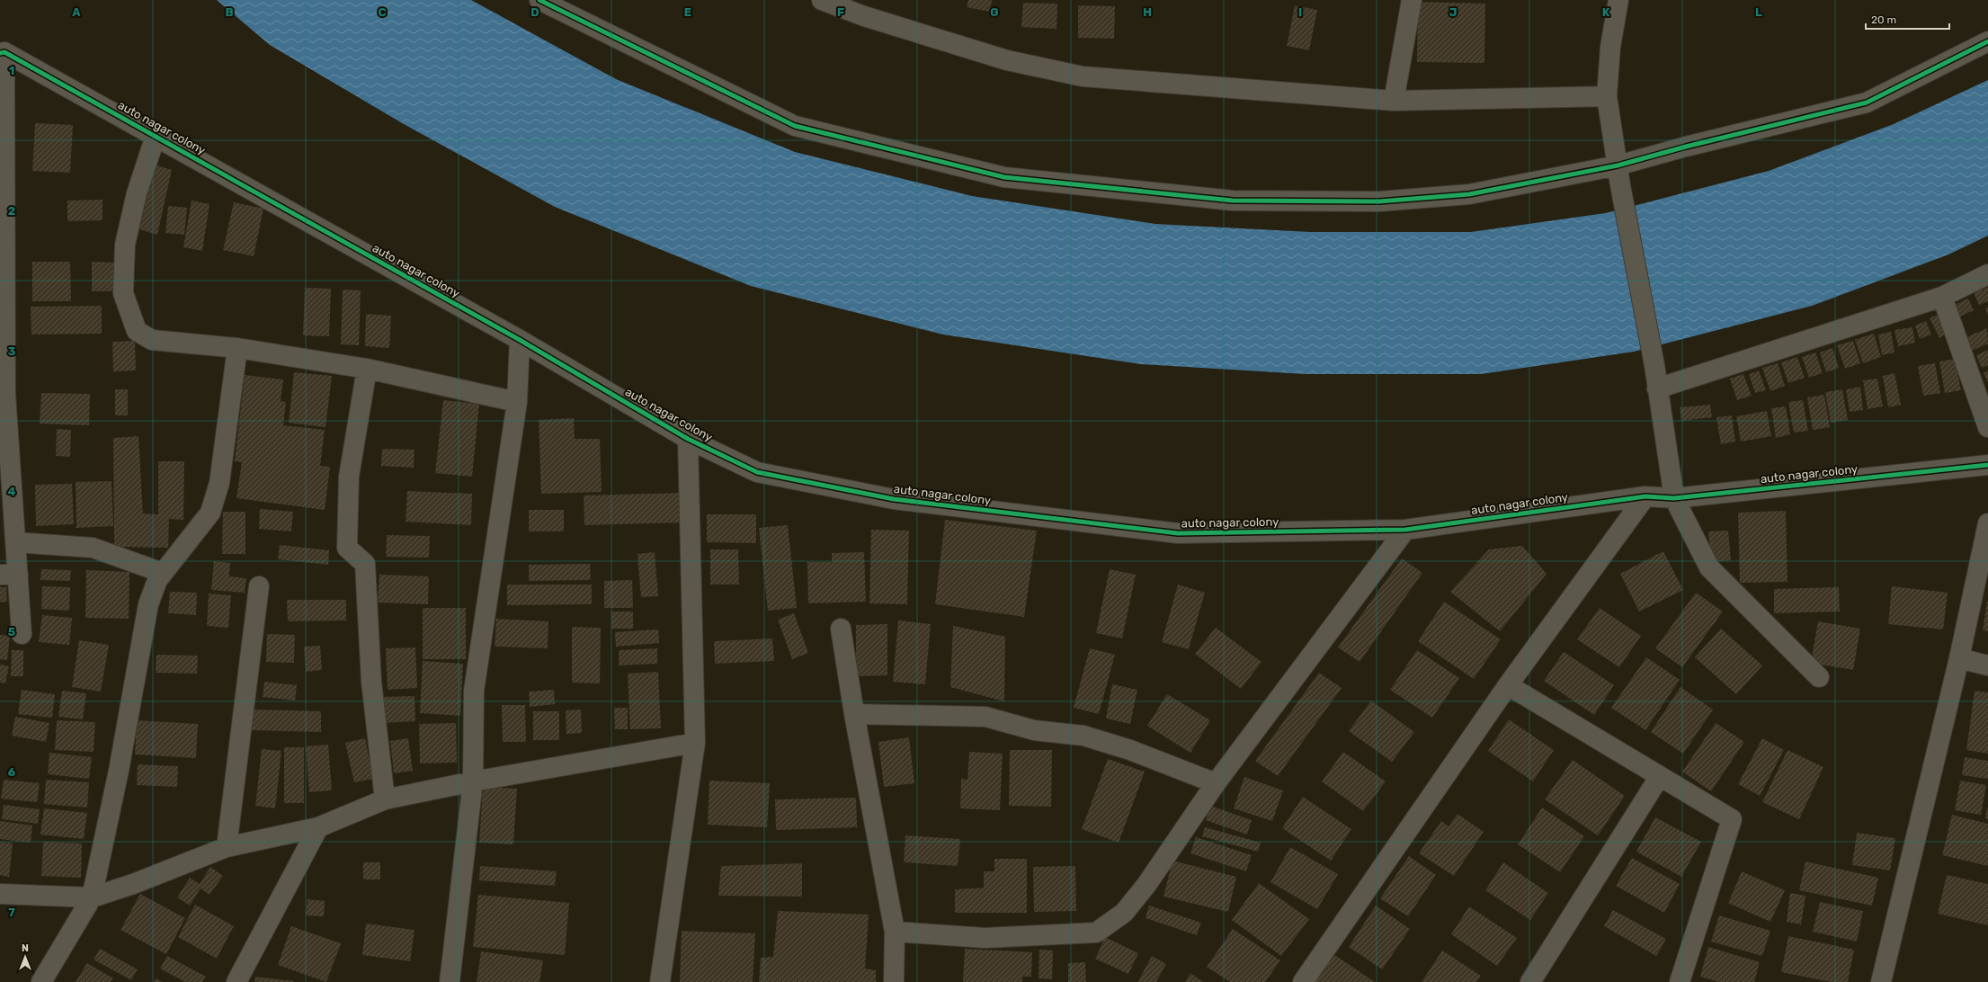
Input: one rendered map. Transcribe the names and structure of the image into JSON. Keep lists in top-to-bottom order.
{
  "streets": {
    "street": ["auto nagar colony"]
  },
  "scale_bar": "20 m",
  "north": "top",
  "grid": {
    "columns": [
      "A",
      "B",
      "C",
      "D",
      "E",
      "F",
      "G",
      "H",
      "I",
      "J",
      "K",
      "L"
    ],
    "rows": [
      "1",
      "2",
      "3",
      "4",
      "5",
      "6",
      "7"
    ]
  }
}
